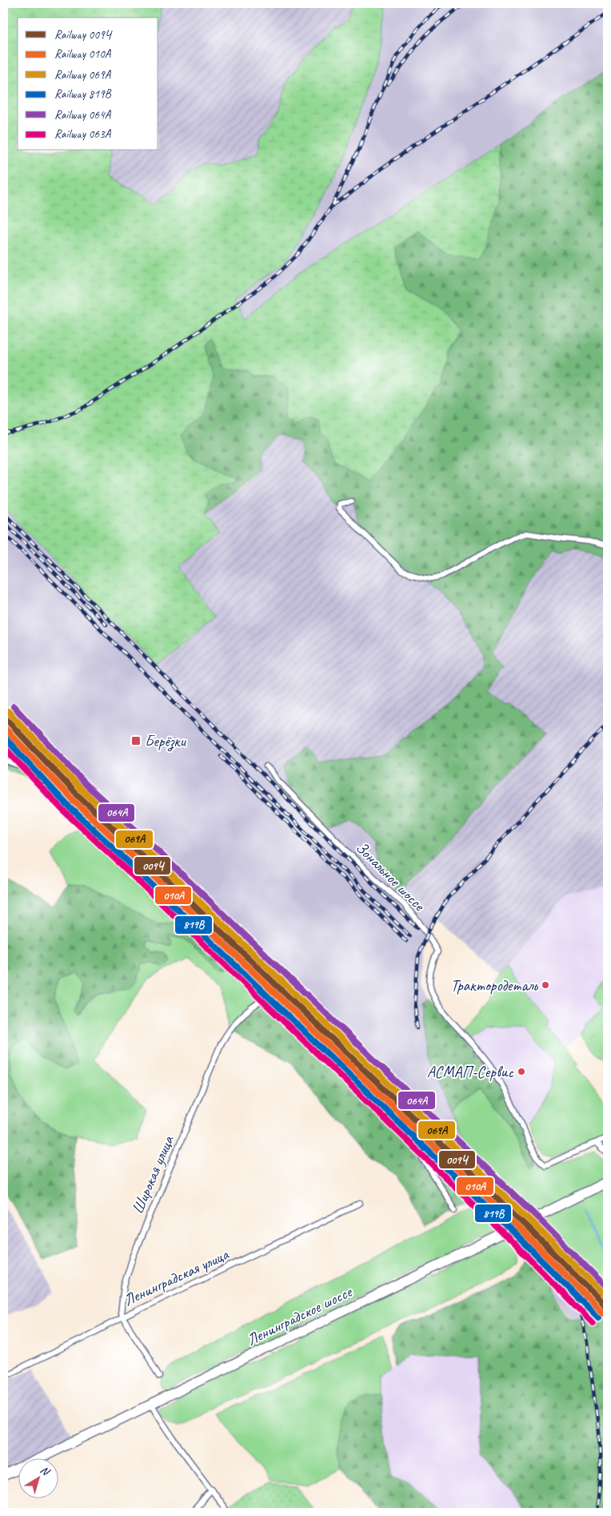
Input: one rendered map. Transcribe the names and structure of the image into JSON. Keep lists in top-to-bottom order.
{
  "streets": {
    "highway": ["Ленинградское шоссе"],
    "street": ["Зональное шоссе", "Широкая улица", "Ленинградская улица"]
  },
  "crossings": [
    ["Широкая улица", "Ленинградская улица"]
  ],
  "places": {
    "transit": ["Берёзки"],
    "other": ["Трактородеталь", "АСМАП-Сервис"]
  },
  "lines": [
    "rail line 064А",
    "rail line 069А",
    "rail line 009Ч",
    "rail line 010А",
    "rail line 819В",
    "rail line 063А"
  ],
  "legend": [
    "Railway 009Ч",
    "Railway 010А",
    "Railway 069А",
    "Railway 819В",
    "Railway 064А",
    "Railway 063А"
  ],
  "north": "top right"
}
